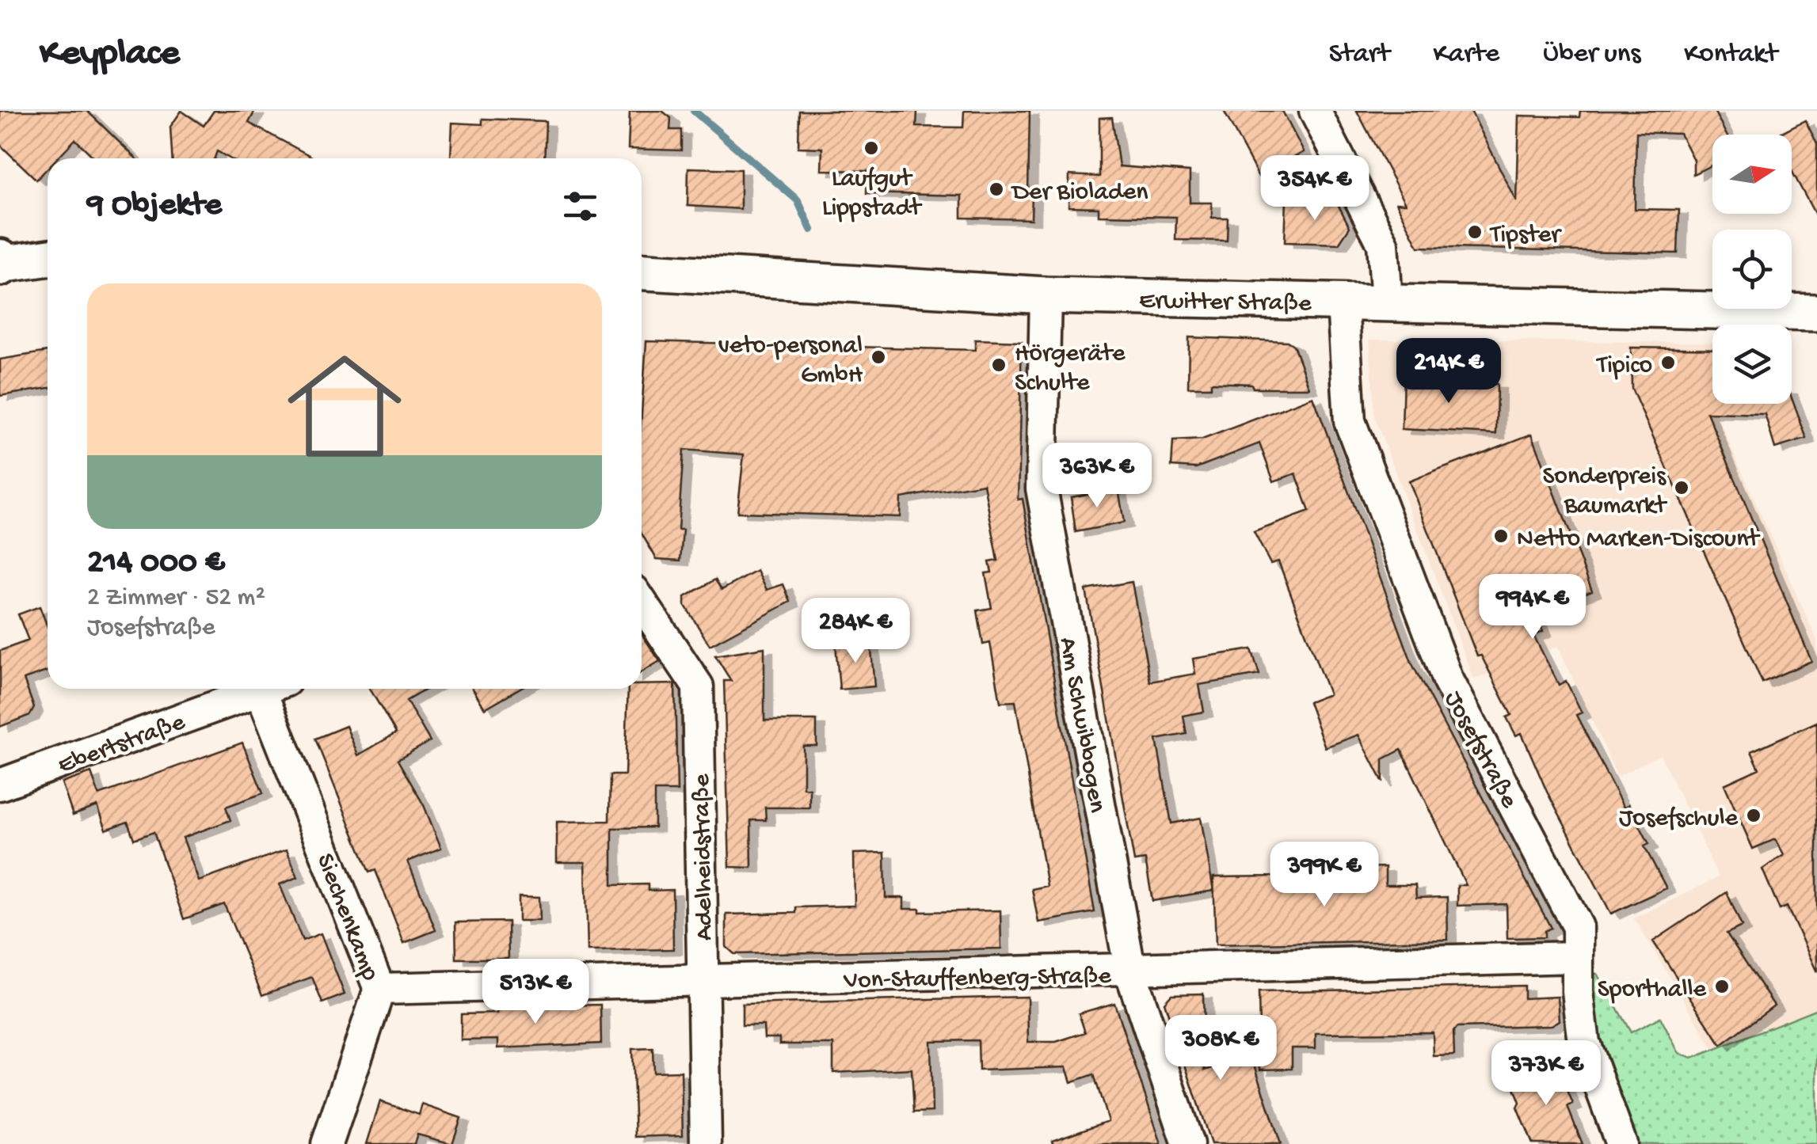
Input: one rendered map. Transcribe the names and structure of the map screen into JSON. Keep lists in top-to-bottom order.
{
  "streets": {
    "street": [
      "Erwitter Straße",
      "Am Schwibbogen",
      "Ebertstraße",
      "Josefstraße",
      "Adelheidstraße",
      "Siechenkamp",
      "Von-Stauffenberg-Straße"
    ]
  },
  "crossings": [
    ["Erwitter Straße", "Am Schwibbogen"],
    ["Erwitter Straße", "Josefstraße"],
    ["Am Schwibbogen", "Von-Stauffenberg-Straße"],
    ["Josefstraße", "Von-Stauffenberg-Straße"],
    ["Adelheidstraße", "Von-Stauffenberg-Straße"],
    ["Siechenkamp", "Von-Stauffenberg-Straße"]
  ],
  "places": [
    "Laufgut Lippstadt",
    "Der Bioladen",
    "Tipster",
    "veto-personal GmbH",
    "Tipico",
    "Hörgeräte Schulte",
    "Sonderpreis Baumarkt",
    "Netto Marken-Discount",
    "Josefschule",
    "Sporthalle"
  ],
  "north": "right",
  "page": {
    "header": "Keyplace",
    "nav": [
      "Start",
      "Karte",
      "Über uns",
      "Kontakt"
    ],
    "price": [
      "354K €",
      "214K €",
      "363K €",
      "994K €",
      "284K €",
      "399K €",
      "513K €",
      "308K €",
      "373K €"
    ],
    "heading": "9 Objekte",
    "list": [
      {
        "name": "214 000 €",
        "note": "2 Zimmer · 52 m² · Josefstraße"
      }
    ]
  }
}
